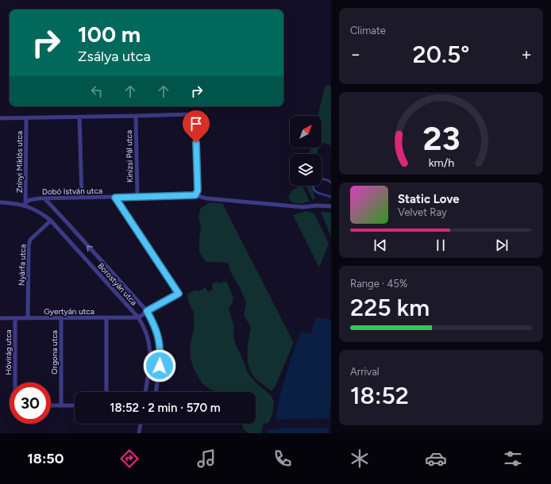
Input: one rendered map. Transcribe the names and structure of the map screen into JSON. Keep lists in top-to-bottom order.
{
  "streets": {
    "street": [
      "Kinizsi Pál utca",
      "Zrínyi Miklós utca",
      "Dobó István utca",
      "Nyárfa utca",
      "Borostyán utca",
      "Gyertyán utca",
      "Hóvirág utca",
      "Orgona utca"
    ]
  },
  "crossings": [
    ["Kinizsi Pál utca", "Dobó István utca"],
    ["Zrínyi Miklós utca", "Dobó István utca"],
    ["Zrínyi Miklós utca", "Borostyán utca"],
    ["Dobó István utca", "Borostyán utca"],
    ["Nyárfa utca", "Borostyán utca"],
    ["Nyárfa utca", "Gyertyán utca"],
    ["Borostyán utca", "Gyertyán utca"],
    ["Gyertyán utca", "Hóvirág utca"],
    ["Gyertyán utca", "Orgona utca"]
  ],
  "north": "top right",
  "page": {
    "tile": [
      "Climate",
      ["Range · 45%", "225 km"],
      ["Arrival", "18:52"]
    ],
    "turn": ["100 m", "Zsálya utca"],
    "heat": ["−", "20.5°", "+"],
    "song": ["Static Love", "Velvet Ray"],
    "limit": "30",
    "trip": "18:52 · 2 min · 570 m",
    "tabs": "18:50",
    "gauge": ["23", "km/h"]
  }
}
